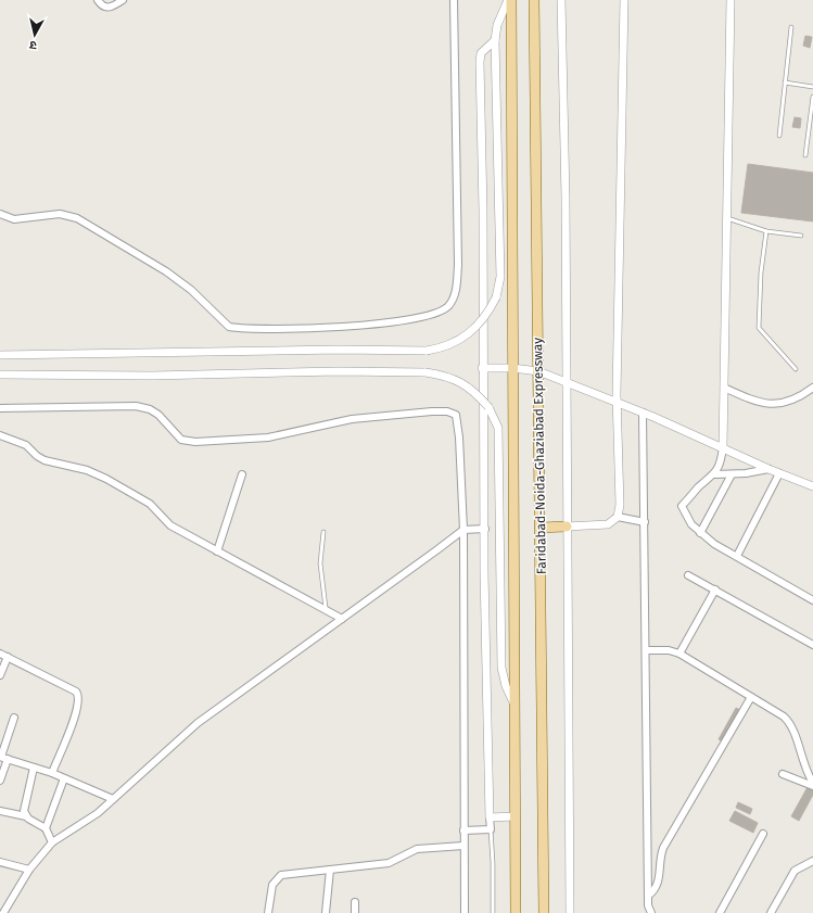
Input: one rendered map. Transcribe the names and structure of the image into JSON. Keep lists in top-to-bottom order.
{
  "streets": {
    "main road": ["Faridabad-Noida-Ghaziabad Expressway"]
  },
  "north": "bottom"
}
